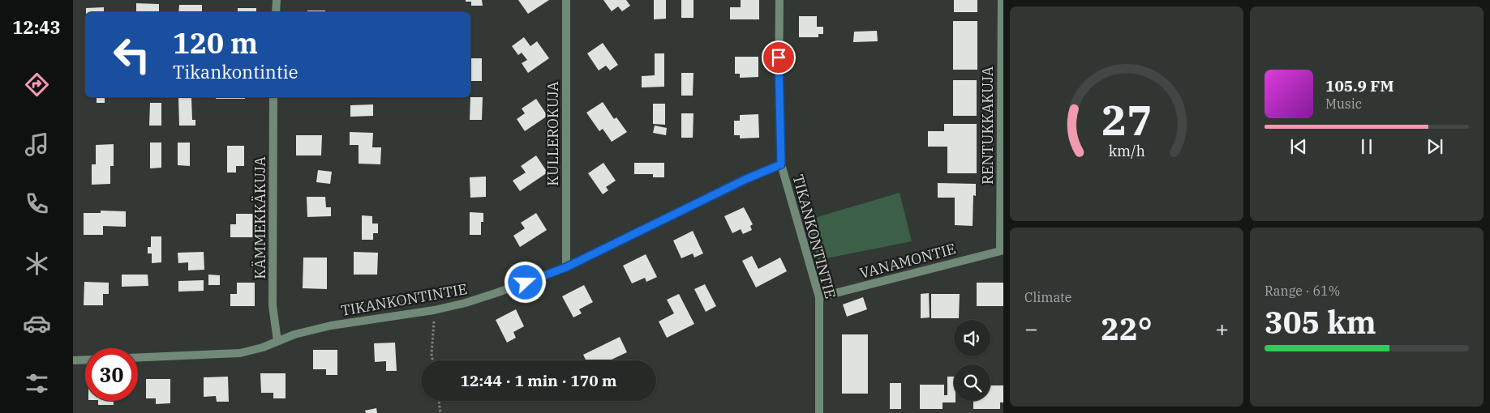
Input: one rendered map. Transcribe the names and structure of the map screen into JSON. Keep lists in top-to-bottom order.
{
  "streets": {
    "street": [
      "RENTUKKAKUJA",
      "KULLEROKUJA",
      "KÄMMEKKÄKUJA",
      "TIKANKONTINTIE",
      "VANAMONTIE"
    ]
  },
  "crossings": [
    ["RENTUKKAKUJA", "VANAMONTIE"],
    ["KULLEROKUJA", "TIKANKONTINTIE"],
    ["KÄMMEKKÄKUJA", "TIKANKONTINTIE"],
    ["TIKANKONTINTIE", "VANAMONTIE"]
  ],
  "page": {
    "tabs": "12:43",
    "turn": ["120 m", "Tikankontintie"],
    "song": ["105.9 FM", "Music"],
    "tile": [
      "Climate",
      ["Range · 61%", "305 km"]
    ],
    "heat": ["−", "22°", "+"],
    "limit": "30",
    "trip": "12:44 · 1 min · 170 m",
    "gauge": ["27", "km/h"]
  }
}
